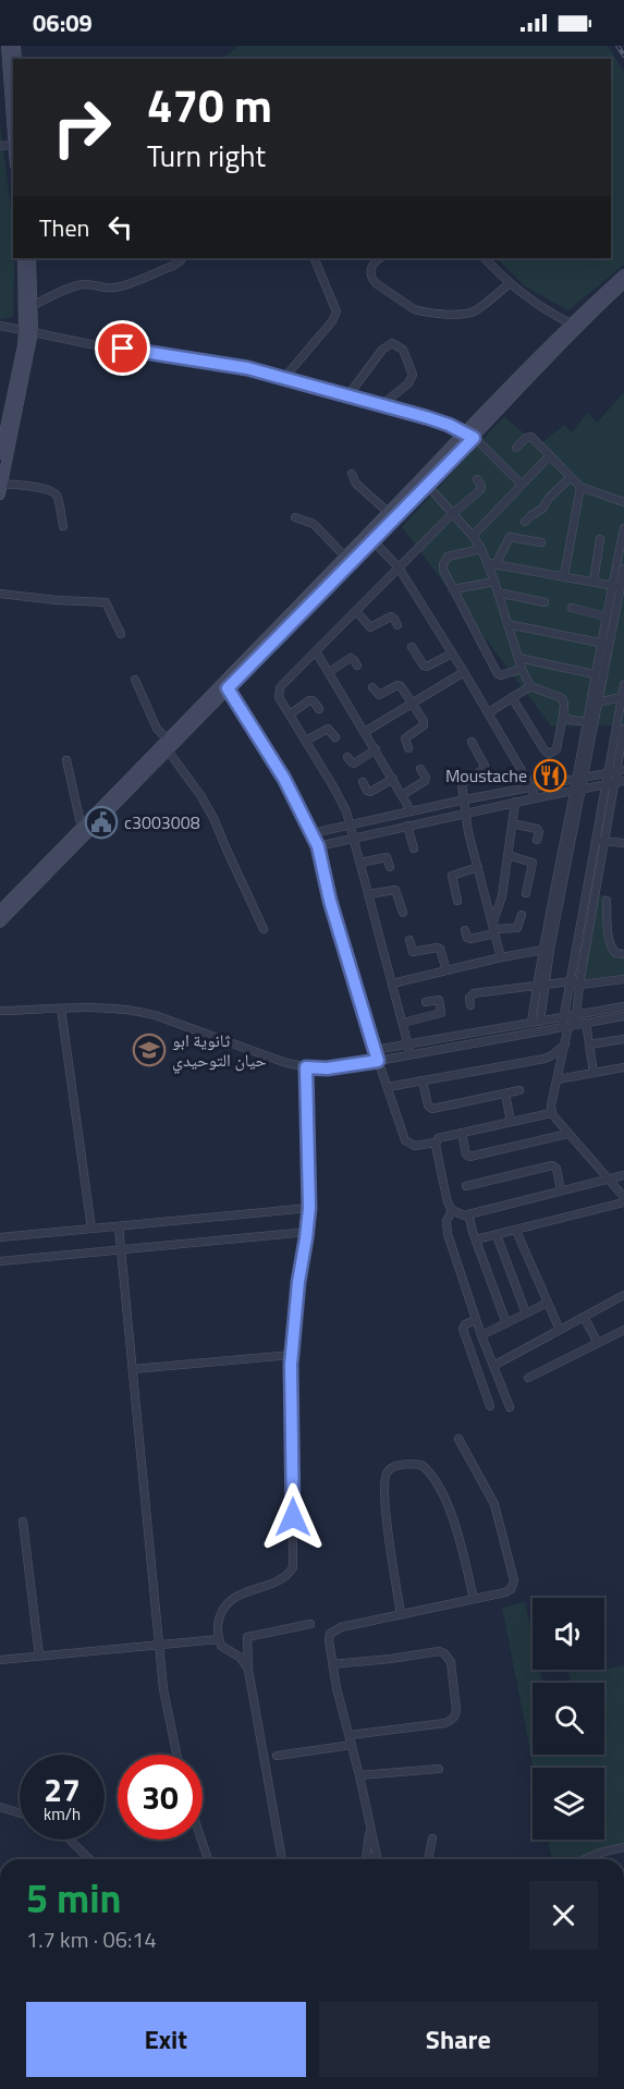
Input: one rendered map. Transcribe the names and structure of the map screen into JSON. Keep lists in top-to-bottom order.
{
  "places": {
    "restaurant": ["Moustache"],
    "public building": ["c3003008"],
    "school or university": ["ثانوية ابو حيان التوحيدي"]
  },
  "page": {
    "status": "06:09",
    "turn": ["470 m", "Turn right"],
    "then": "Then",
    "speed": "27 km/h",
    "limit": "30",
    "heading": ["5 min", "1.7 km · 06:14"],
    "buttons": ["Exit", "Share"]
  }
}
